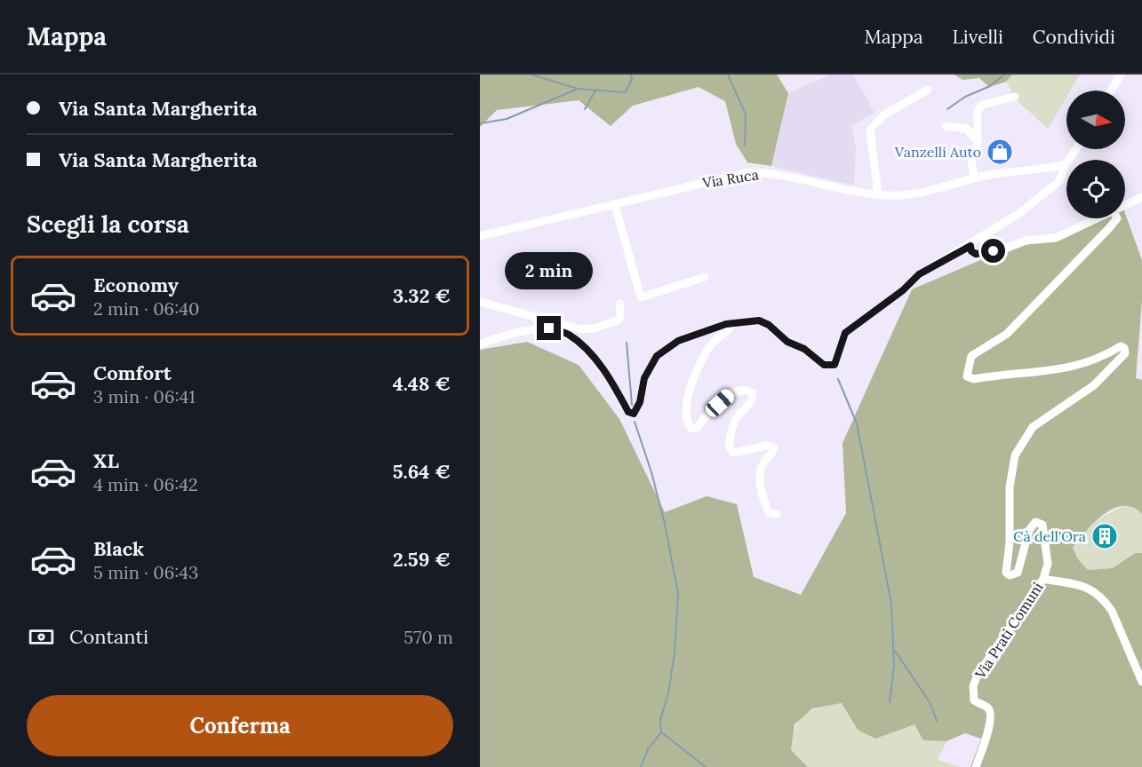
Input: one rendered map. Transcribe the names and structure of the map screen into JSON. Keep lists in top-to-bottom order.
{
  "streets": {
    "street": ["Via Ruca", "Via Prati Comuni"]
  },
  "places": {
    "shop": ["Vanzelli Auto"],
    "building": ["Cà dell'Ora"]
  },
  "north": "right",
  "page": {
    "header": "Mappa",
    "nav": ["Mappa", "Livelli", "Condividi"],
    "banner": ["Via Santa Margherita", "Via Santa Margherita"],
    "heading": "Scegli la corsa",
    "bubble": "2 min",
    "list": [
      {
        "name": "Economy",
        "note": "2 min · 06:40",
        "value": "3.32 €"
      },
      {
        "name": "Comfort",
        "note": "3 min · 06:41",
        "value": "4.48 €"
      },
      {
        "name": "XL",
        "note": "4 min · 06:42",
        "value": "5.64 €"
      },
      {
        "name": "Black",
        "note": "5 min · 06:43",
        "value": "2.59 €"
      }
    ],
    "pay": ["Contanti", "570 m"],
    "buttons": "Conferma"
  }
}
